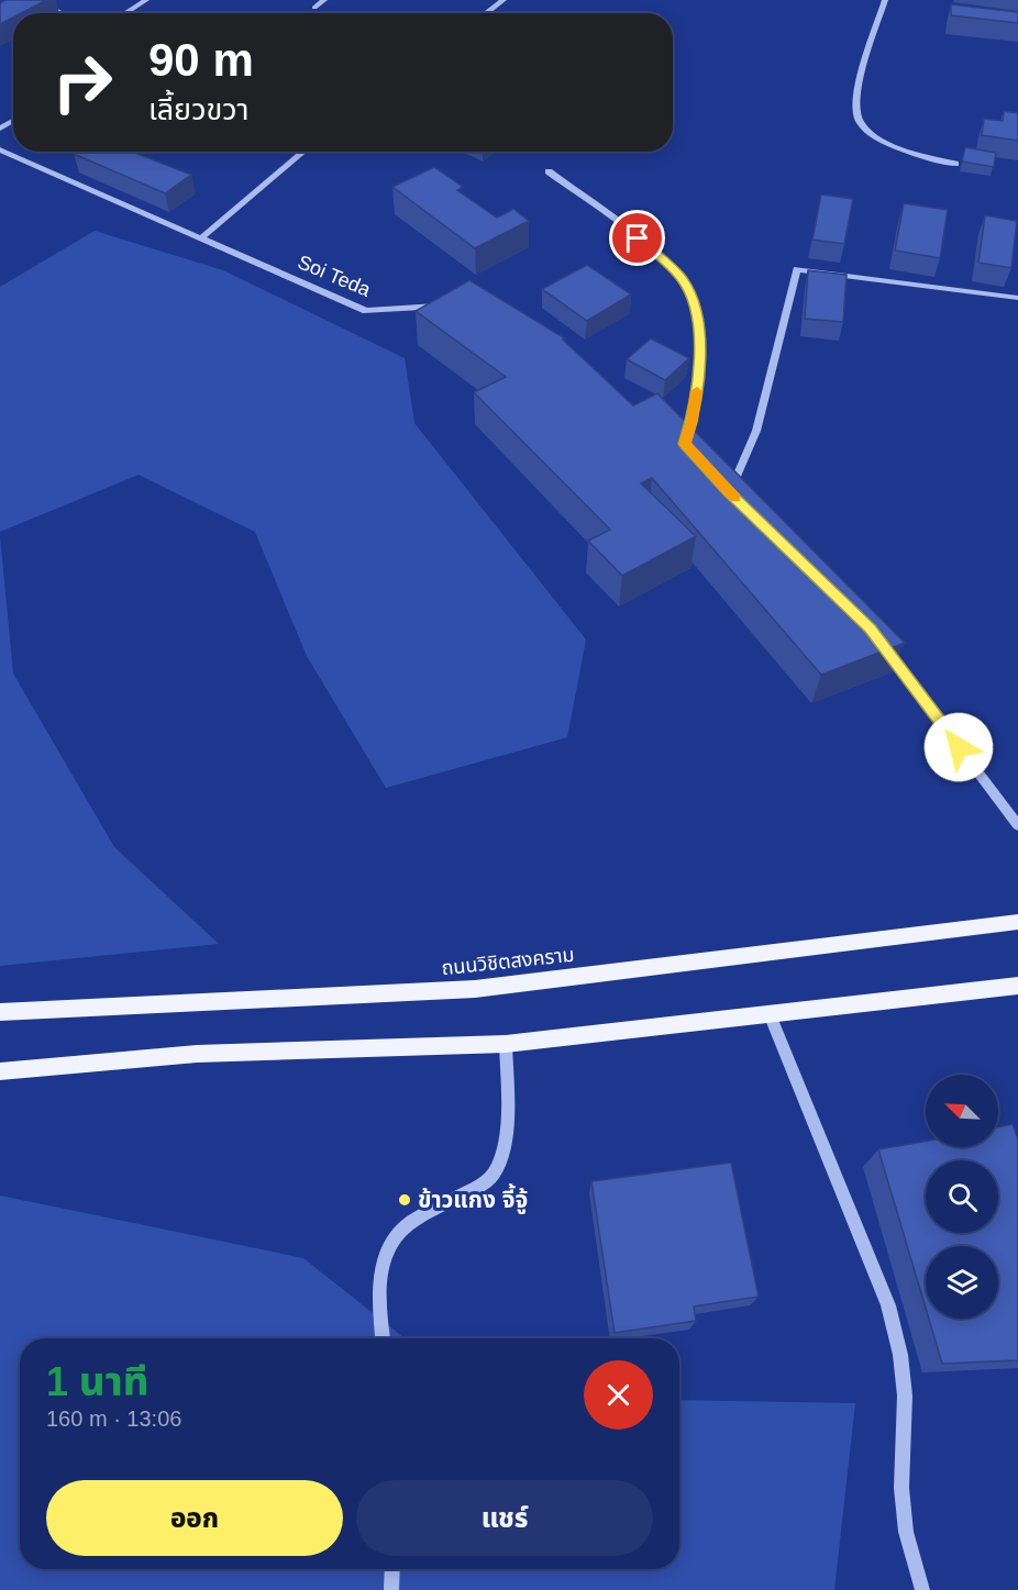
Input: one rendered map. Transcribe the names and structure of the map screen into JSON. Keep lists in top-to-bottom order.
{
  "streets": {
    "main road": ["ถนนวิชิตสงคราม"],
    "street": ["Soi Teda"]
  },
  "places": ["ข้าวแกง จี้จู้"],
  "north": "top left",
  "page": {
    "turn": ["90 m", "เลี้ยวขวา"],
    "heading": ["1 นาที", "160 m · 13:06"],
    "buttons": ["ออก", "แชร์"]
  }
}
